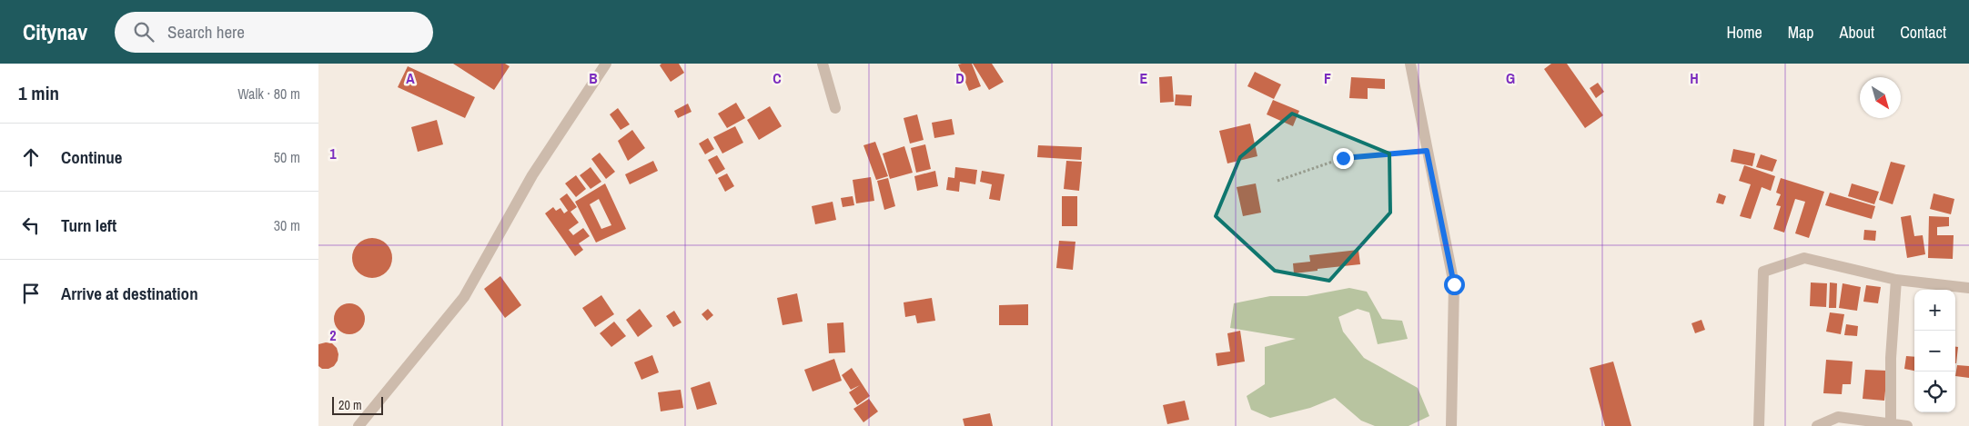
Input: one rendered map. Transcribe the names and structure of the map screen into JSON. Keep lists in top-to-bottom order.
{
  "scale_bar": "20 m",
  "north": "bottom right",
  "page": {
    "header": "Citynav",
    "search": "Search here",
    "nav": [
      "Home",
      "Map",
      "About",
      "Contact"
    ],
    "heading": ["1 min", "Walk · 80 m"],
    "list": [
      ["Continue", "50 m"],
      ["Turn left", "30 m"],
      "Arrive at destination"
    ],
    "map_buttons": ["+", "−"],
    "scale": "20 m"
  },
  "grid": {
    "columns": [
      "A",
      "B",
      "C",
      "D",
      "E",
      "F",
      "G",
      "H"
    ],
    "rows": ["1", "2"]
  }
}
